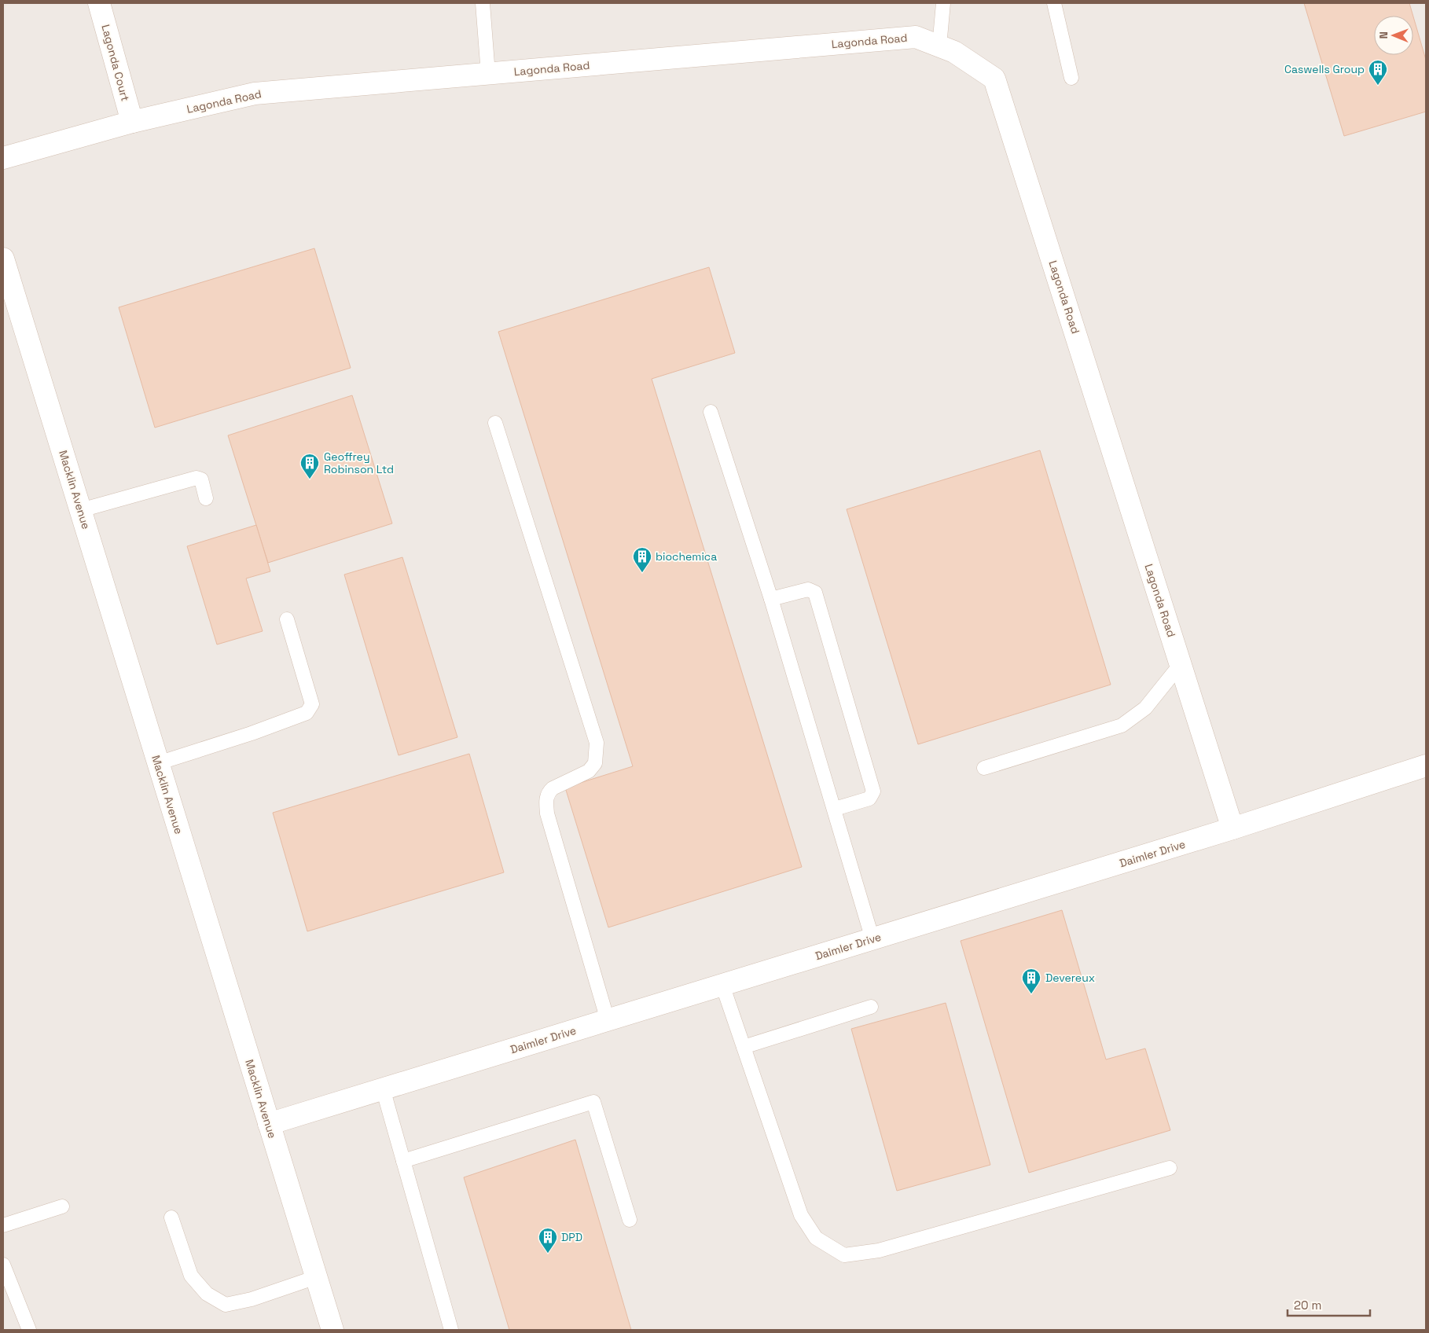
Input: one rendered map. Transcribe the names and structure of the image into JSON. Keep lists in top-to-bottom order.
{
  "streets": {
    "street": [
      "Lagonda Road",
      "Lagonda Court",
      "Macklin Avenue",
      "Daimler Drive"
    ]
  },
  "crossings": [
    ["Lagonda Road", "Lagonda Court"],
    ["Lagonda Road", "Daimler Drive"],
    ["Macklin Avenue", "Daimler Drive"]
  ],
  "places": {
    "building": [
      "Caswells Group",
      "Geoffrey Robinson Ltd",
      "biochemica",
      "Devereux",
      "DPD"
    ]
  },
  "scale_bar": "20 m",
  "north": "left"
}
